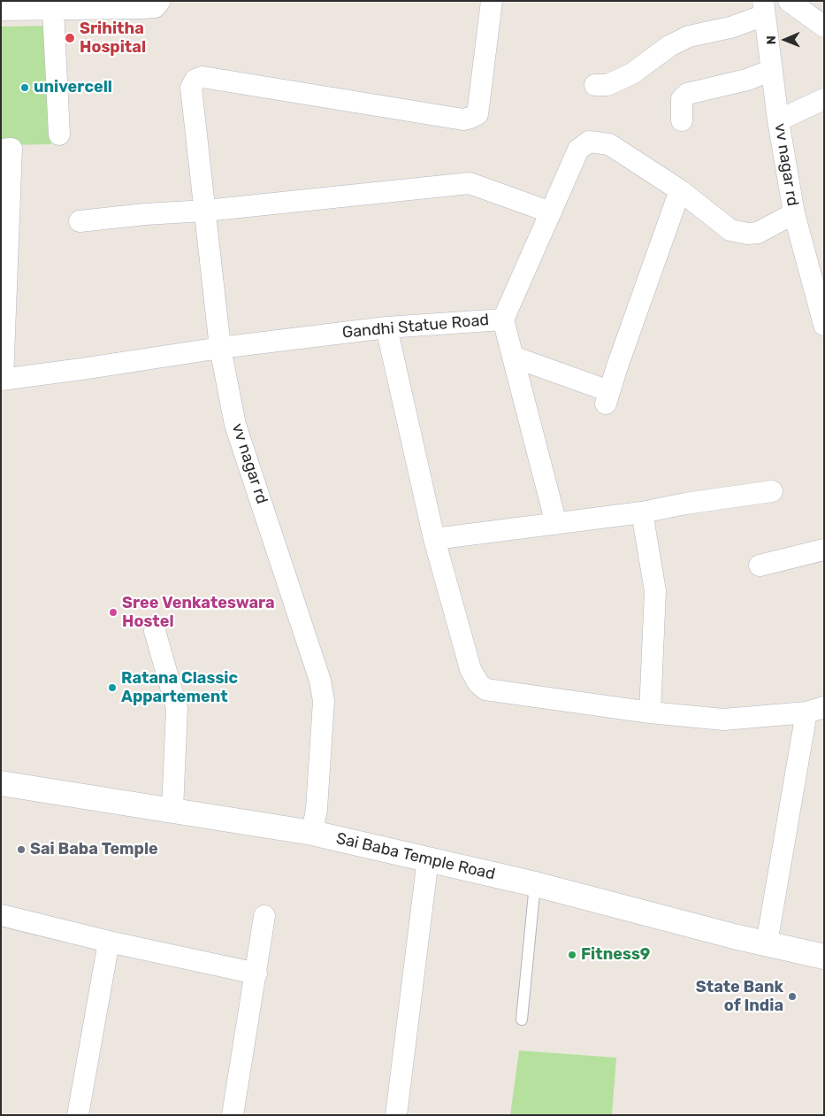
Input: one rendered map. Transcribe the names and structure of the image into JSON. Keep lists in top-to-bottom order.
{
  "streets": {
    "street": ["vv nagar rd", "Gandhi Statue Road", "Sai Baba Temple Road"]
  },
  "crossings": [
    ["vv nagar rd", "Gandhi Statue Road"],
    ["vv nagar rd", "Sai Baba Temple Road"]
  ],
  "places": [
    "Srihitha Hospital",
    "univercell",
    "Sree Venkateswara Hostel",
    "Ratana Classic Appartement",
    "Sai Baba Temple",
    "Fitness9",
    "State Bank of India"
  ],
  "north": "left"
}
